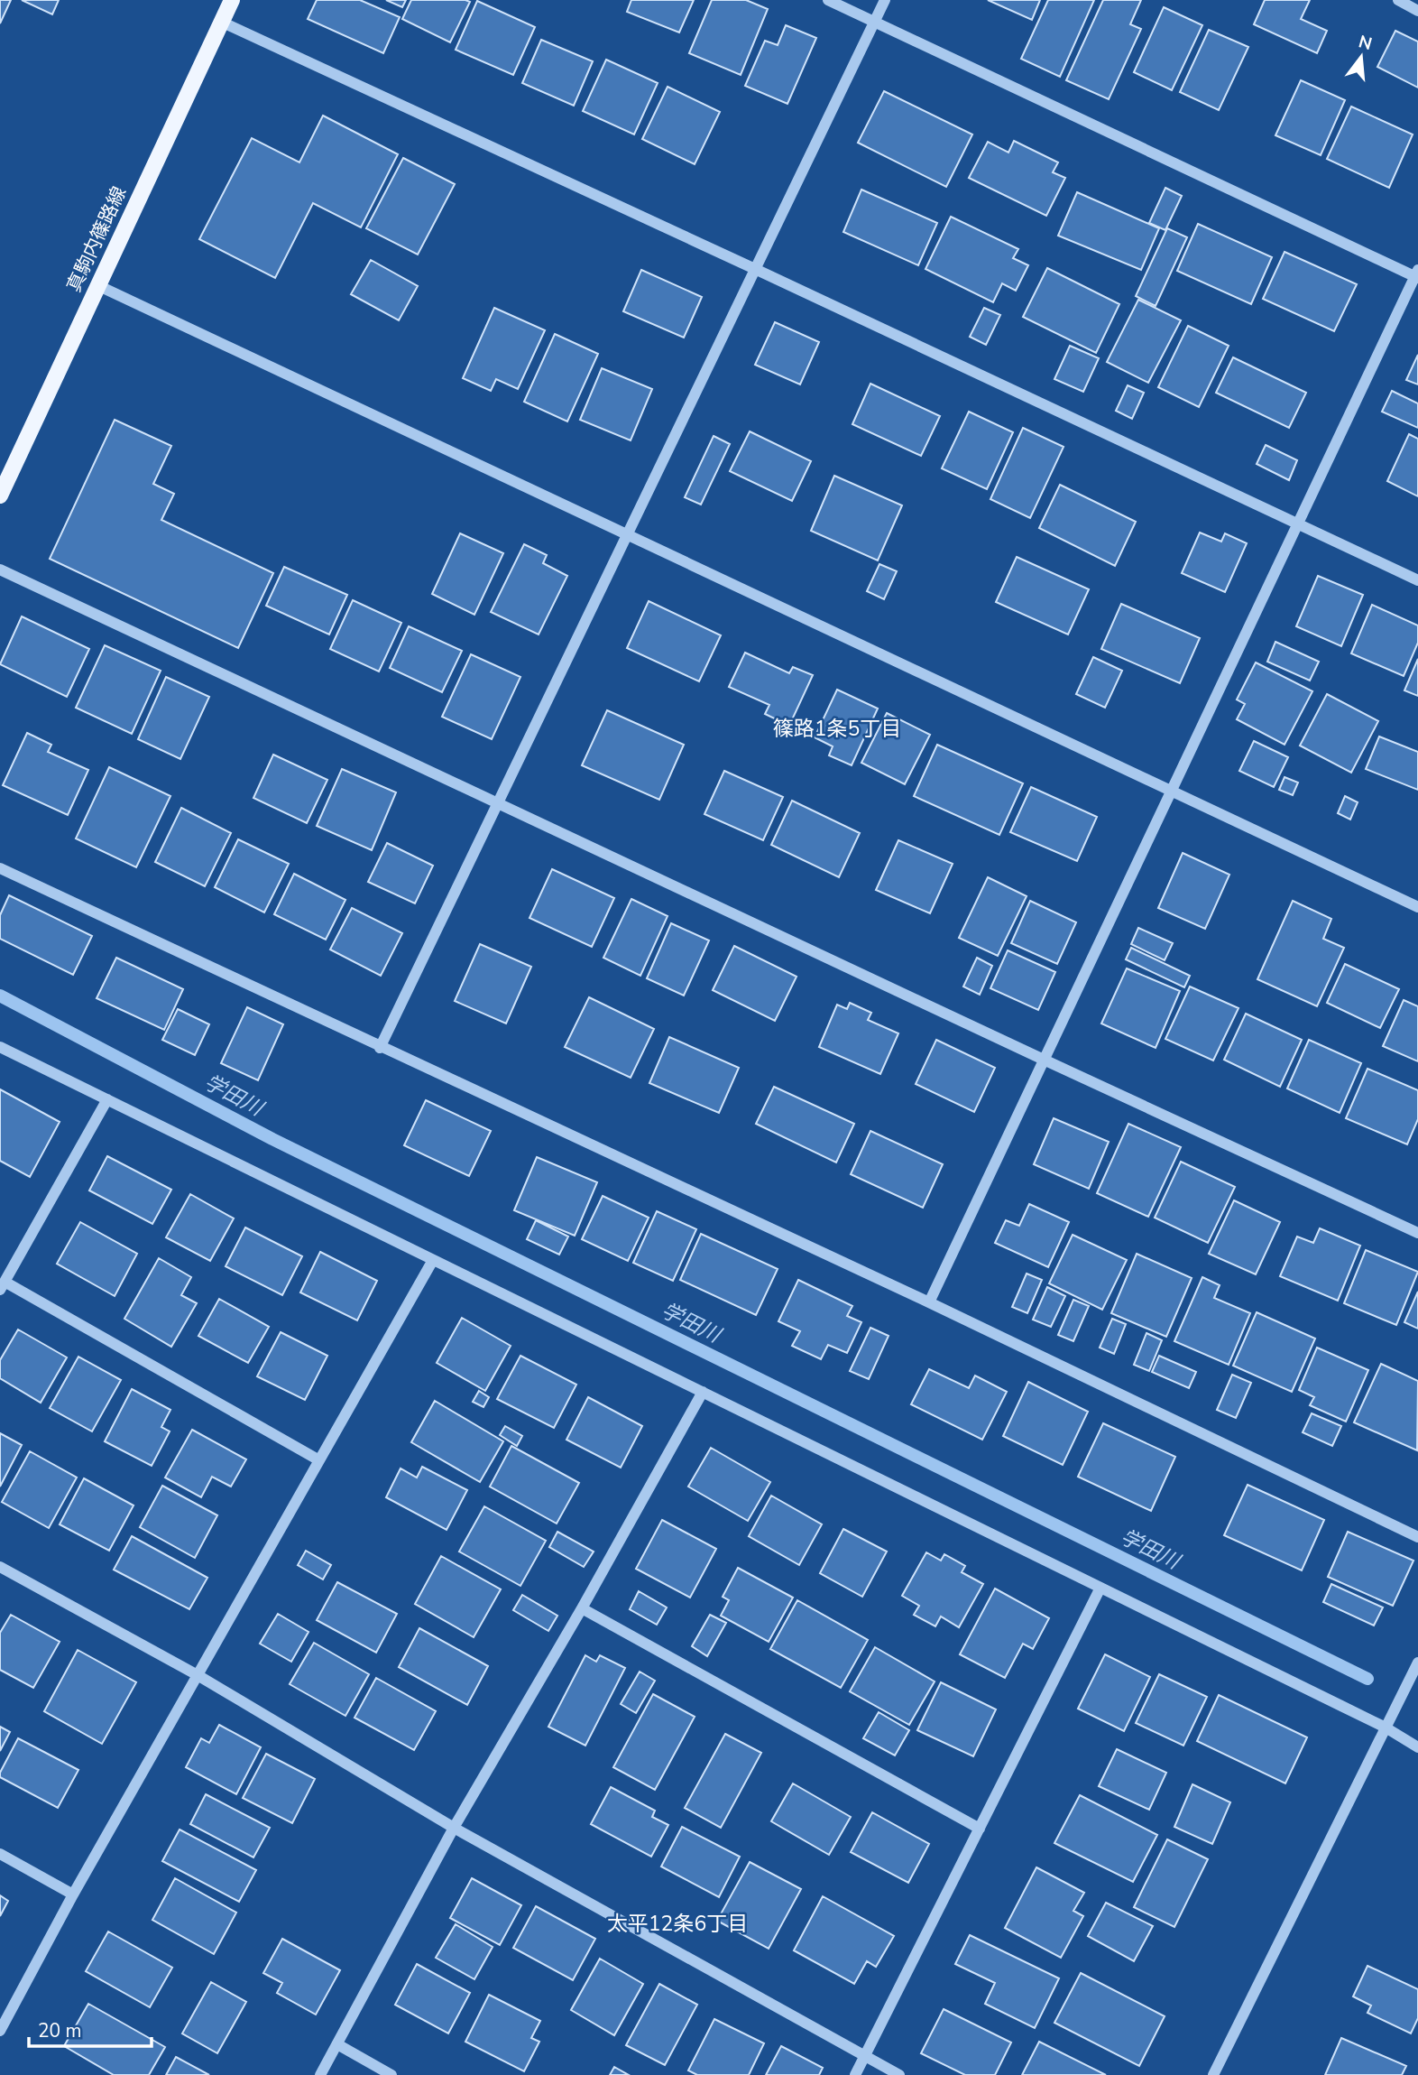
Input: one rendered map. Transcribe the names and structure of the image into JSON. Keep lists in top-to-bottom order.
{
  "streets": {
    "main road": ["真駒内篠路線"]
  },
  "districts": ["篠路1条5丁目", "太平12条6丁目"],
  "water": ["学田川"],
  "scale_bar": "20 m",
  "north": "top"
}
